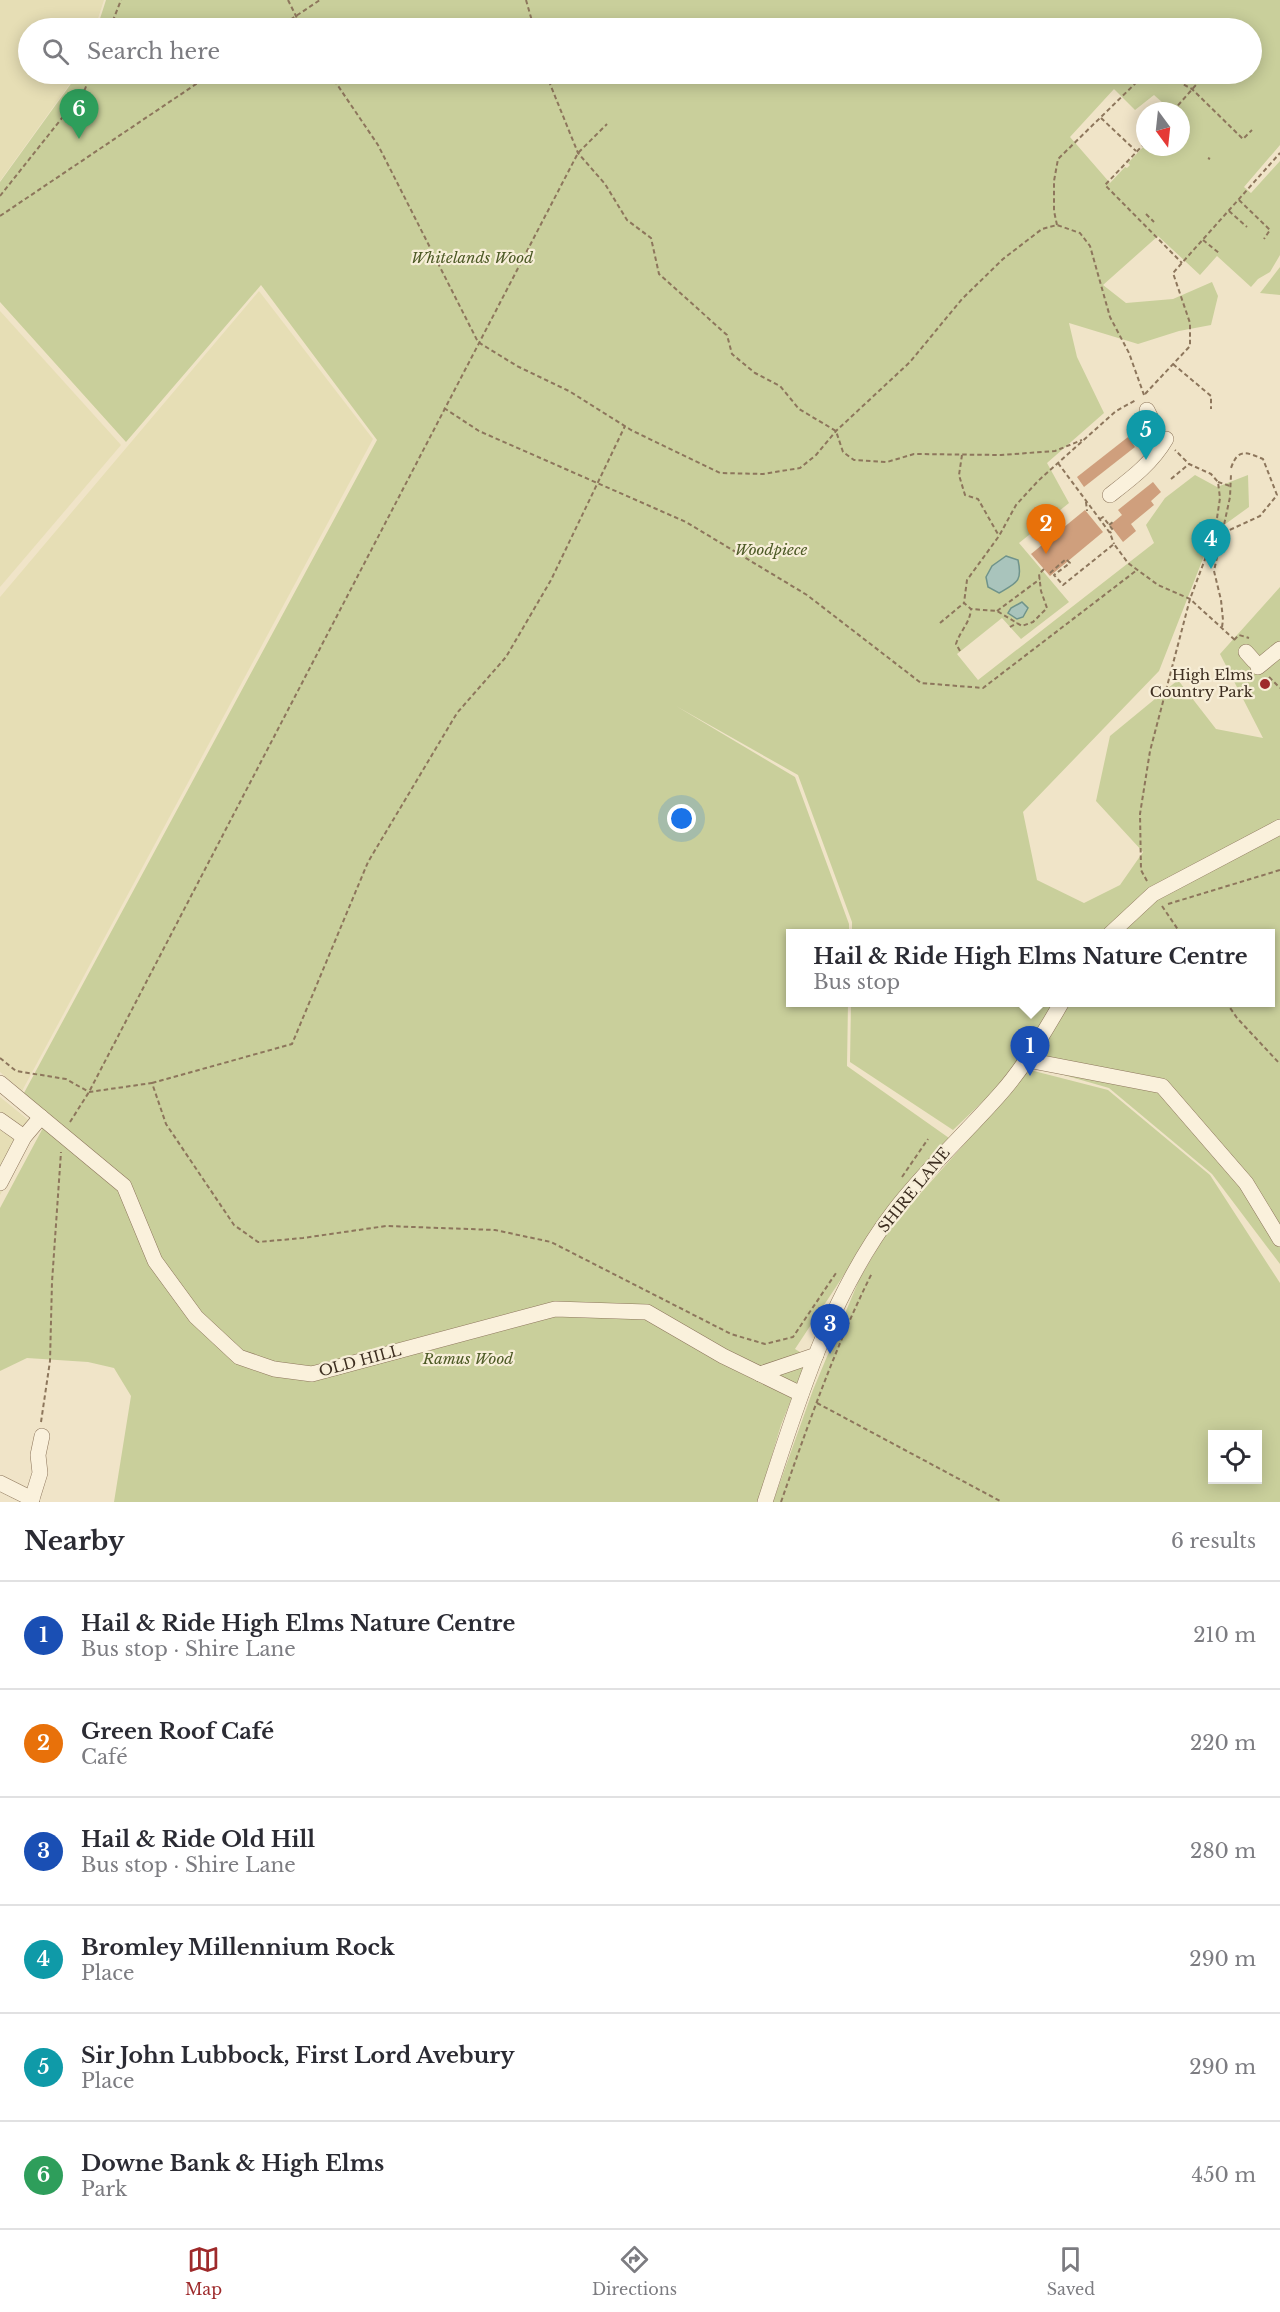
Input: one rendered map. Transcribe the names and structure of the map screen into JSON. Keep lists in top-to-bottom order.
{
  "streets": {
    "street": ["SHIRE LANE", "OLD HILL"]
  },
  "crossings": [
    ["SHIRE LANE", "OLD HILL"]
  ],
  "parks": ["Whitelands Wood", "Woodpiece", "Ramus Wood"],
  "places": ["High Elms Country Park"],
  "north": "bottom",
  "page": {
    "search": "Search here",
    "pins": [
      "6",
      "5",
      "2",
      "4",
      "1",
      "3"
    ],
    "popup": ["Hail & Ride High Elms Nature Centre", "Bus stop"],
    "heading": ["Nearby", "6 results"],
    "list": [
      {
        "mark": "1",
        "name": "Hail & Ride High Elms Nature Centre",
        "note": "Bus stop · Shire Lane",
        "value": "210 m"
      },
      {
        "mark": "2",
        "name": "Green Roof Café",
        "note": "Café",
        "value": "220 m"
      },
      {
        "mark": "3",
        "name": "Hail & Ride Old Hill",
        "note": "Bus stop · Shire Lane",
        "value": "280 m"
      },
      {
        "mark": "4",
        "name": "Bromley Millennium Rock",
        "note": "Place",
        "value": "290 m"
      },
      {
        "mark": "5",
        "name": "Sir John Lubbock, First Lord Avebury",
        "note": "Place",
        "value": "290 m"
      },
      {
        "mark": "6",
        "name": "Downe Bank & High Elms",
        "note": "Park",
        "value": "450 m"
      }
    ],
    "nav": ["Map", "Directions", "Saved"]
  }
}
